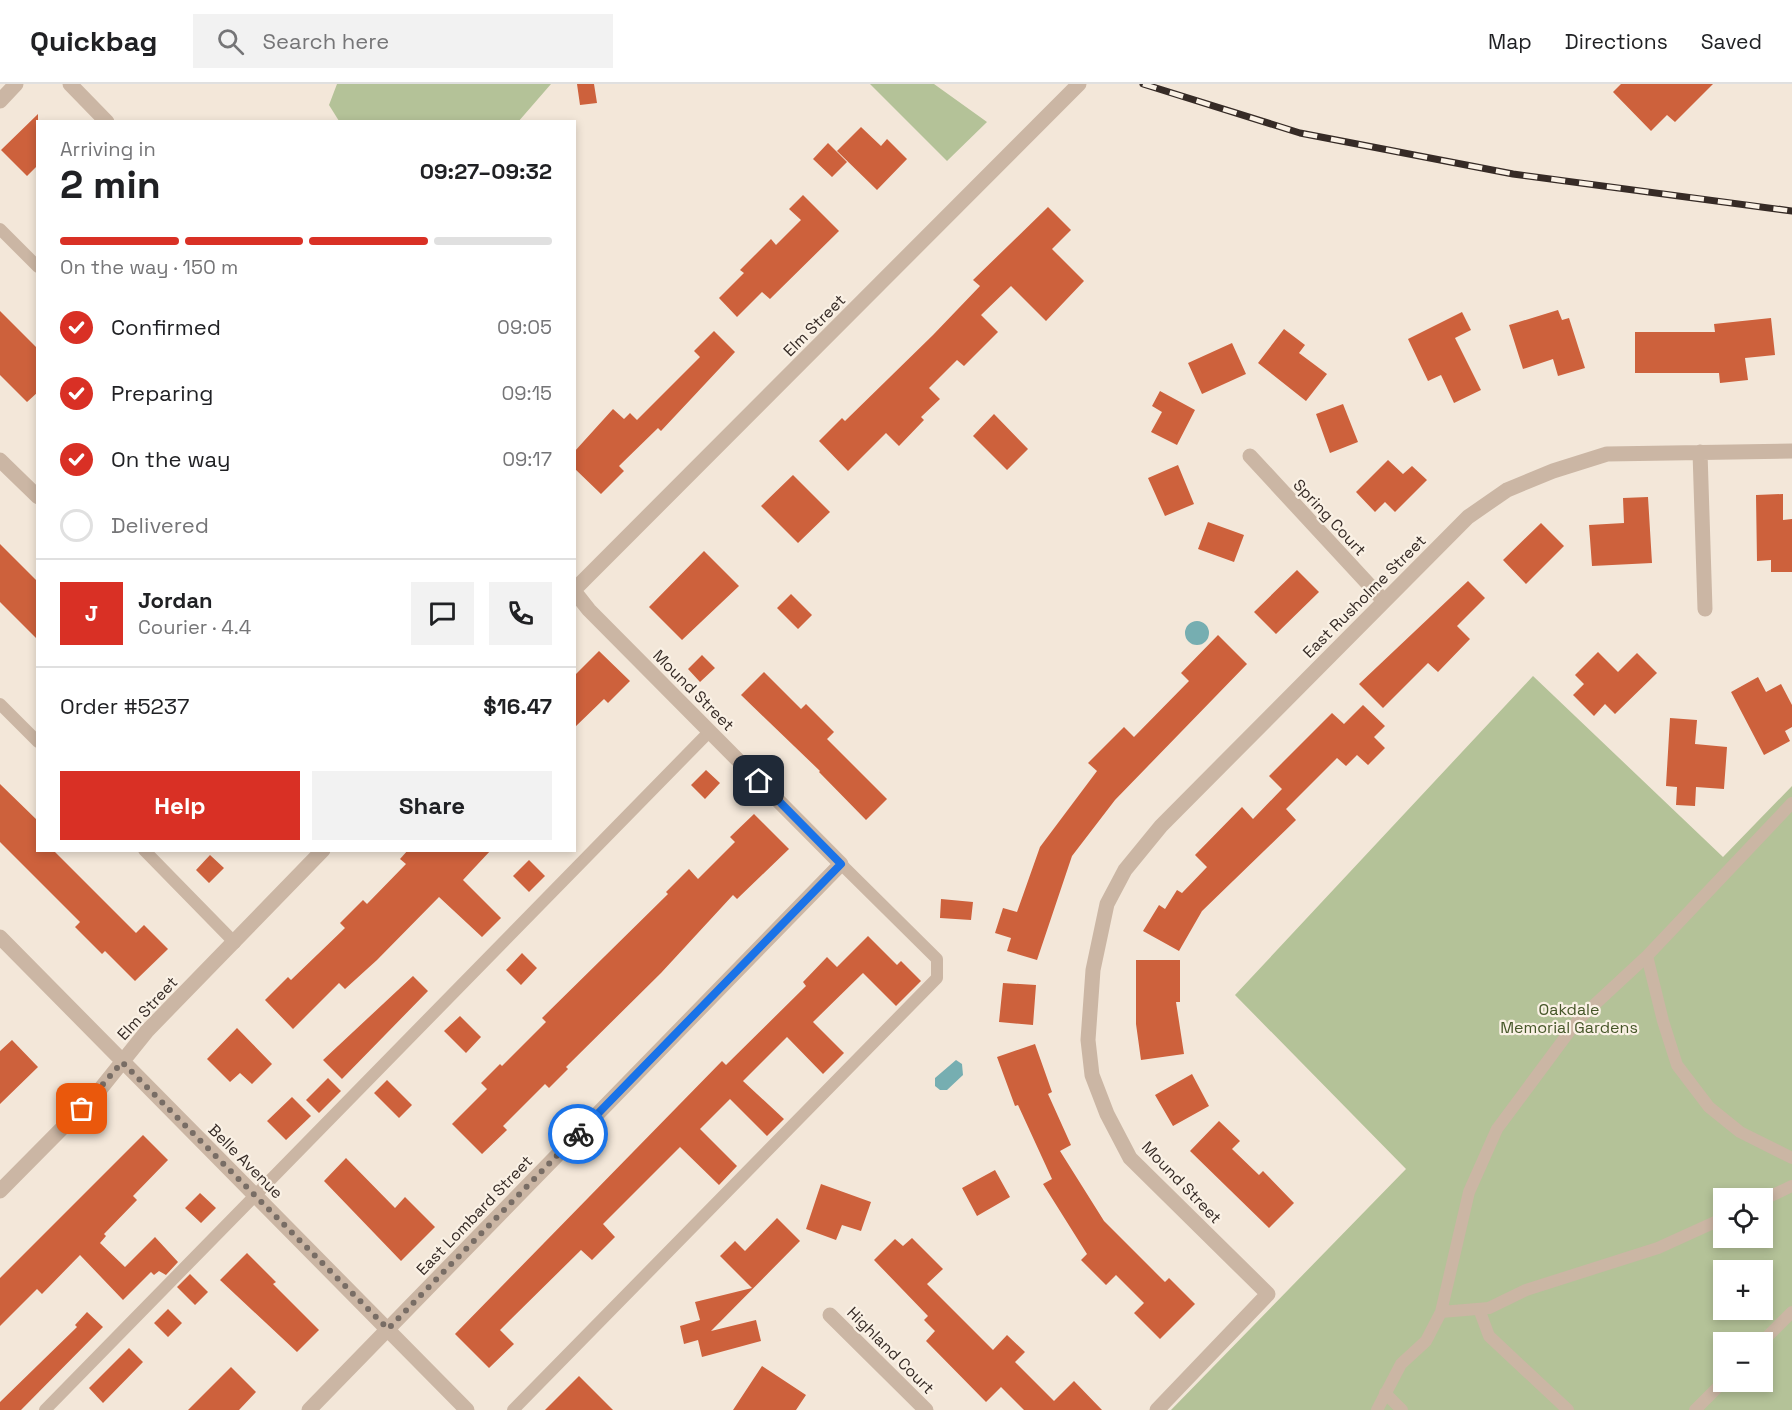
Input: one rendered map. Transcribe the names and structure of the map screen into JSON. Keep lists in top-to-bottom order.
{
  "streets": {
    "street": [
      "Elm Street",
      "Spring Court",
      "East Rusholme Street",
      "Mound Street",
      "Belle Avenue",
      "East Lombard Street",
      "Highland Court"
    ]
  },
  "crossings": [
    ["Elm Street", "Belle Avenue"],
    ["Spring Court", "East Rusholme Street"],
    ["East Rusholme Street", "Mound Street"],
    ["Mound Street", "East Lombard Street"],
    ["Belle Avenue", "East Lombard Street"]
  ],
  "parks": ["Oakdale Memorial Gardens"],
  "page": {
    "header": "Quickbag",
    "search": "Search here",
    "nav": ["Map", "Directions", "Saved"],
    "heading": ["2 min", "Arriving in", "09:27–09:32"],
    "panel": [
      "Jordan",
      "Courier · 4.4",
      "Order #5237",
      "$16.47"
    ],
    "bar": "On the way · 150 m",
    "list": [
      ["Confirmed", "09:05"],
      ["Preparing", "09:15"],
      ["On the way", "09:17"],
      "Delivered"
    ],
    "round": "J",
    "buttons": ["Help", "Share"],
    "map_buttons": ["+", "−"]
  }
}
